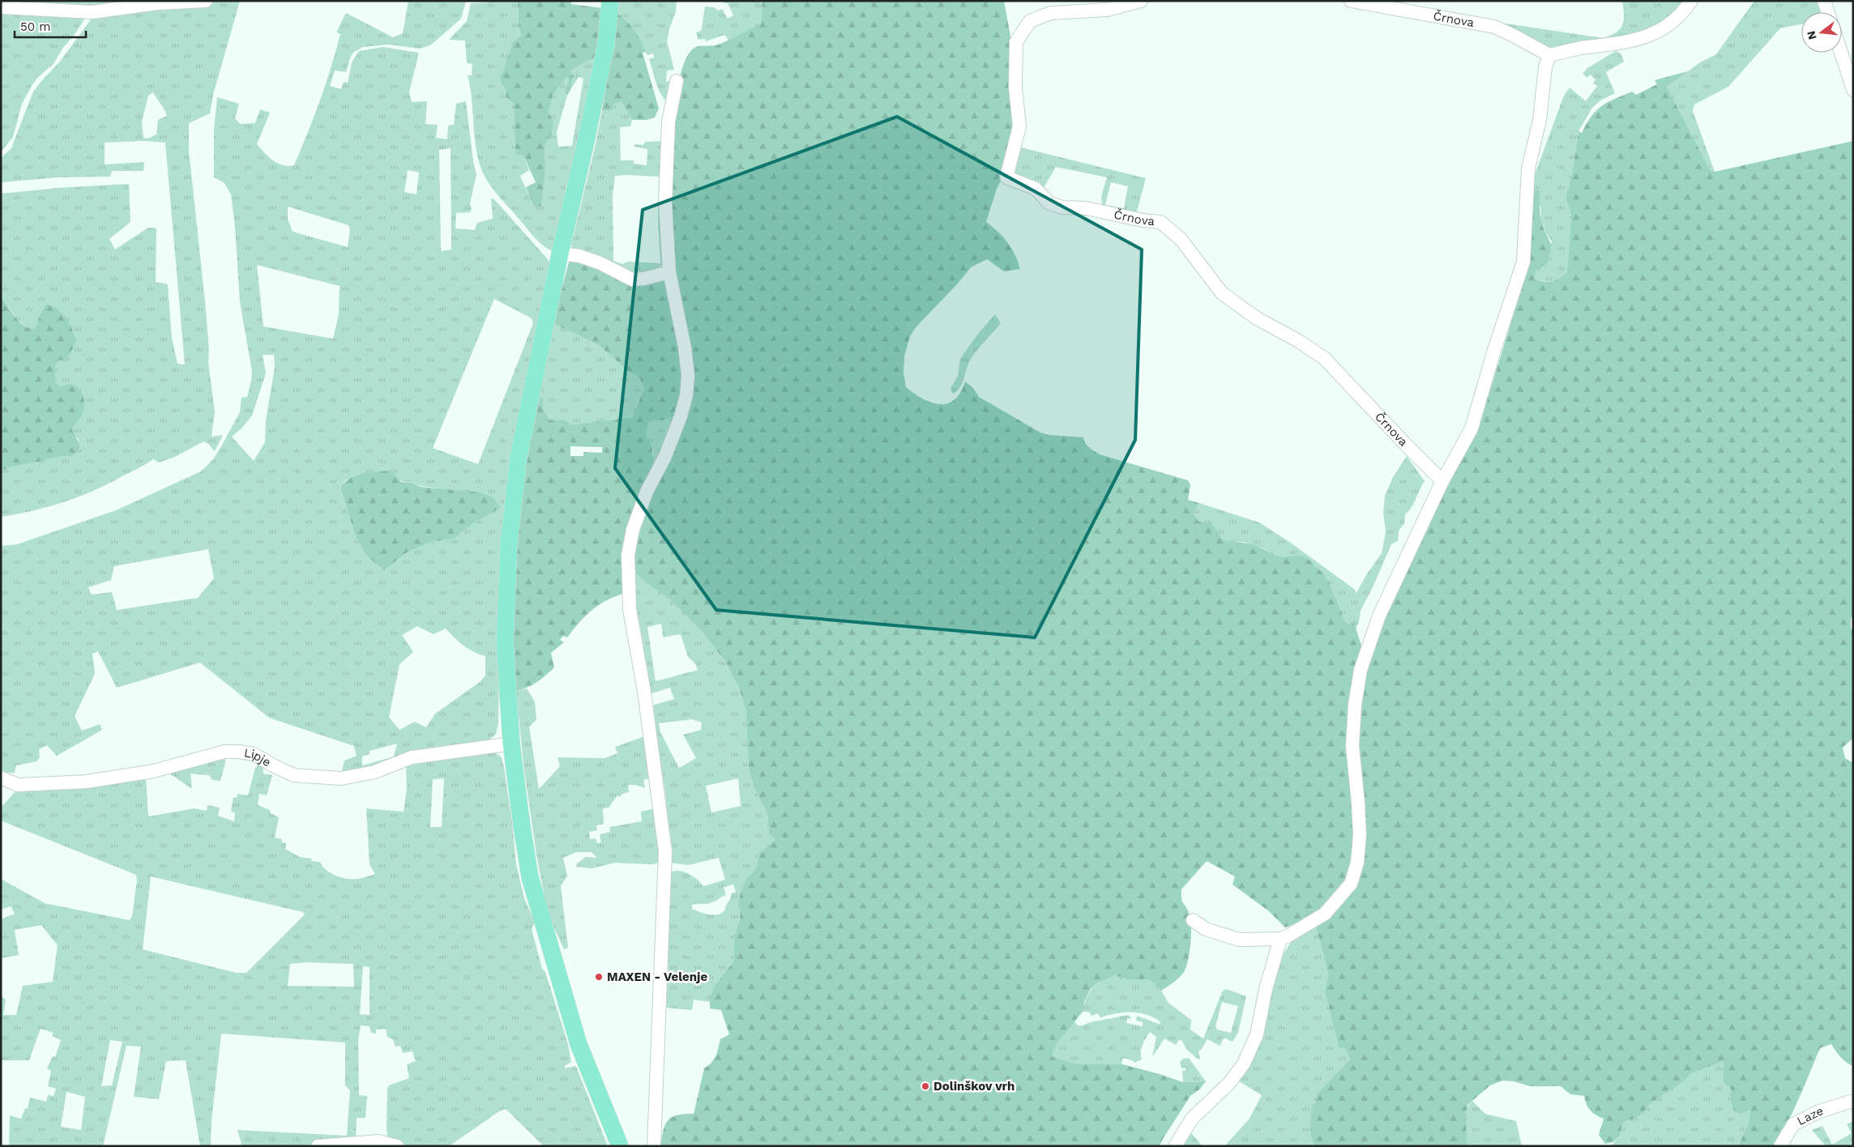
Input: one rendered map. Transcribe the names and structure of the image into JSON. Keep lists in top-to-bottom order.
{
  "streets": {
    "street": ["Črnova", "Lipje", "Laze"]
  },
  "places": ["MAXEN - Velenje", "Dolinškov vrh"],
  "scale_bar": "50 m",
  "north": "left"
}
